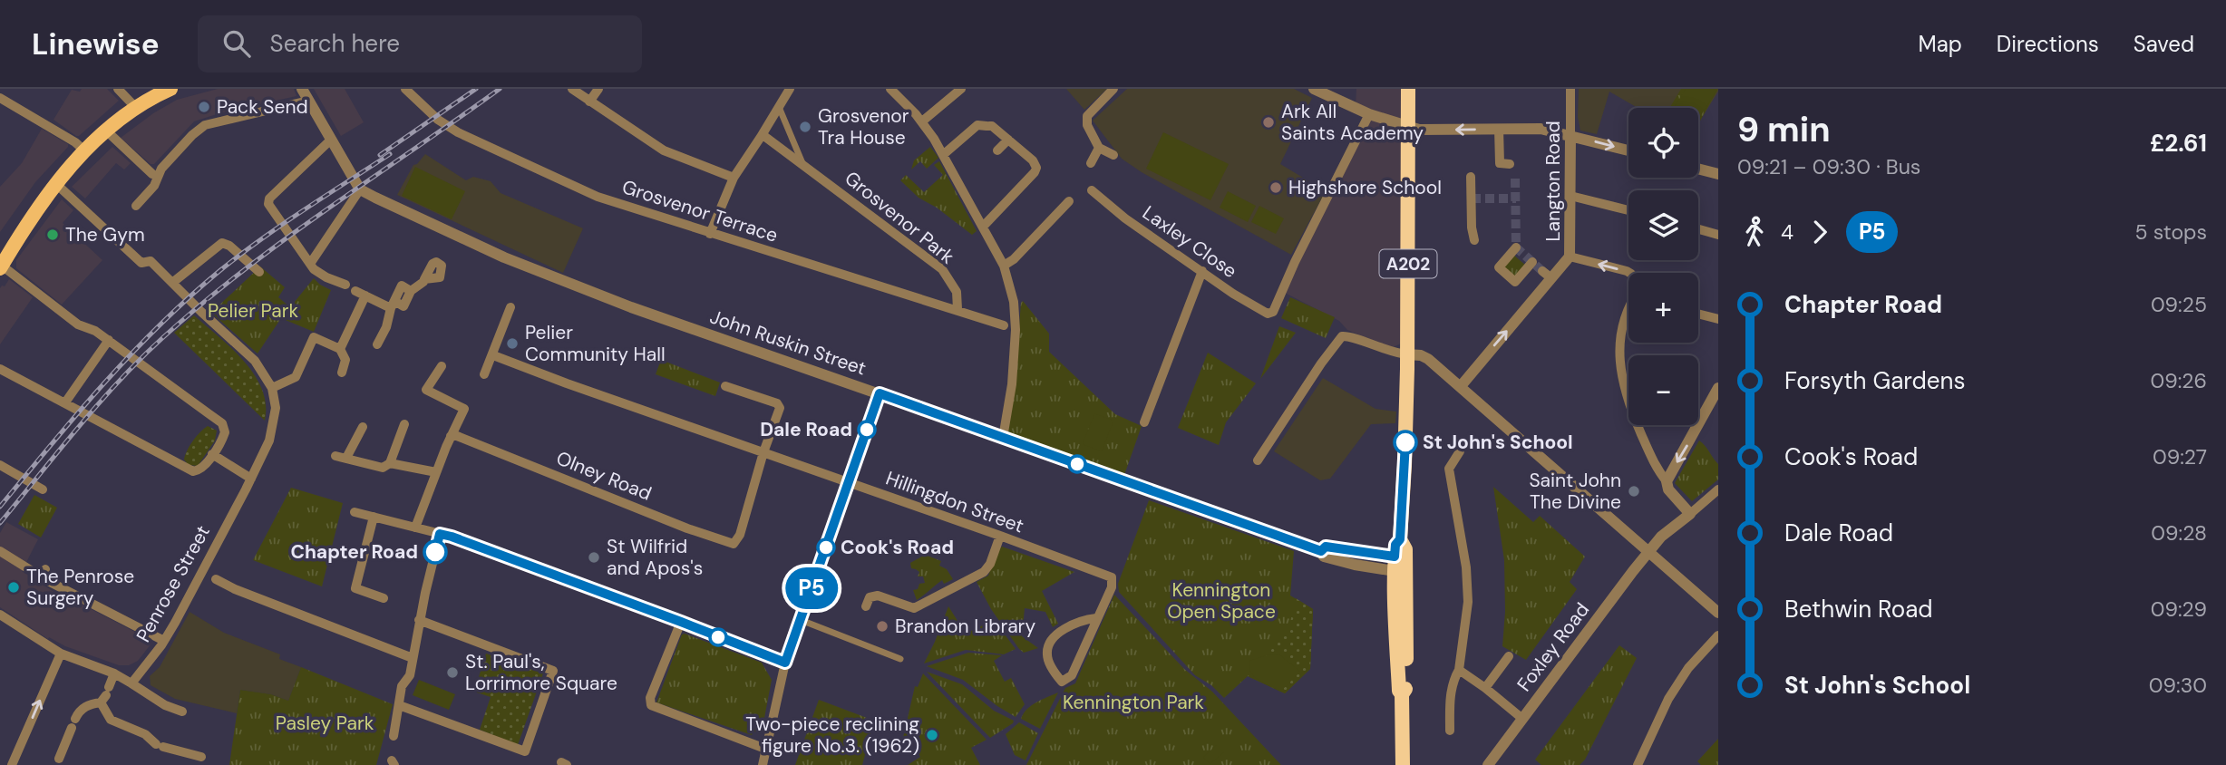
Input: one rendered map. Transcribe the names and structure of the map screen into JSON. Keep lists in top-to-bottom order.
{
  "streets": {
    "highway": ["A202"],
    "street": [
      "Langton Road",
      "Grosvenor Terrace",
      "Grosvenor Park",
      "Laxley Close",
      "John Ruskin Street",
      "Olney Road",
      "Hillingdon Street",
      "Penrose Street",
      "Foxley Road"
    ]
  },
  "crossings": [
    ["Grosvenor Terrace", "Grosvenor Park"],
    ["A202", "John Ruskin Street"],
    ["Olney Road", "Hillingdon Street"]
  ],
  "one_way": ["Langton Road"],
  "parks": [
    "Pelier Park",
    "Kennington Open Space",
    "Kennington Park",
    "Pasley Park"
  ],
  "places": [
    "Pack Send",
    "Ark All Saints Academy",
    "Grosvenor Tra House",
    "Highshore School",
    "The Gym",
    "Pelier Community Hall",
    "Dale Road",
    "St John's School",
    "Saint John The Divine",
    "Cook's Road",
    "Chapter Road",
    "St Wilfrid and Apos's",
    "The Penrose Surgery",
    "Brandon Library",
    "St. Paul's, Lorrimore Square",
    "Two-piece reclining figure No.3. (1962)"
  ],
  "lines": ["bus line P5"],
  "page": {
    "header": "Linewise",
    "search": "Search here",
    "nav": ["Map", "Directions", "Saved"],
    "on_map": "P5",
    "heading": ["9 min", "09:21 – 09:30 · Bus", "£2.61"],
    "map_buttons": ["+", "−"],
    "legs": ["4", "P5", "5 stops"],
    "list": [
      {
        "name": "Chapter Road",
        "value": "09:25"
      },
      {
        "name": "Forsyth Gardens",
        "value": "09:26"
      },
      {
        "name": "Cook's Road",
        "value": "09:27"
      },
      {
        "name": "Dale Road",
        "value": "09:28"
      },
      {
        "name": "Bethwin Road",
        "value": "09:29"
      },
      {
        "name": "St John's School",
        "value": "09:30"
      }
    ]
  }
}
